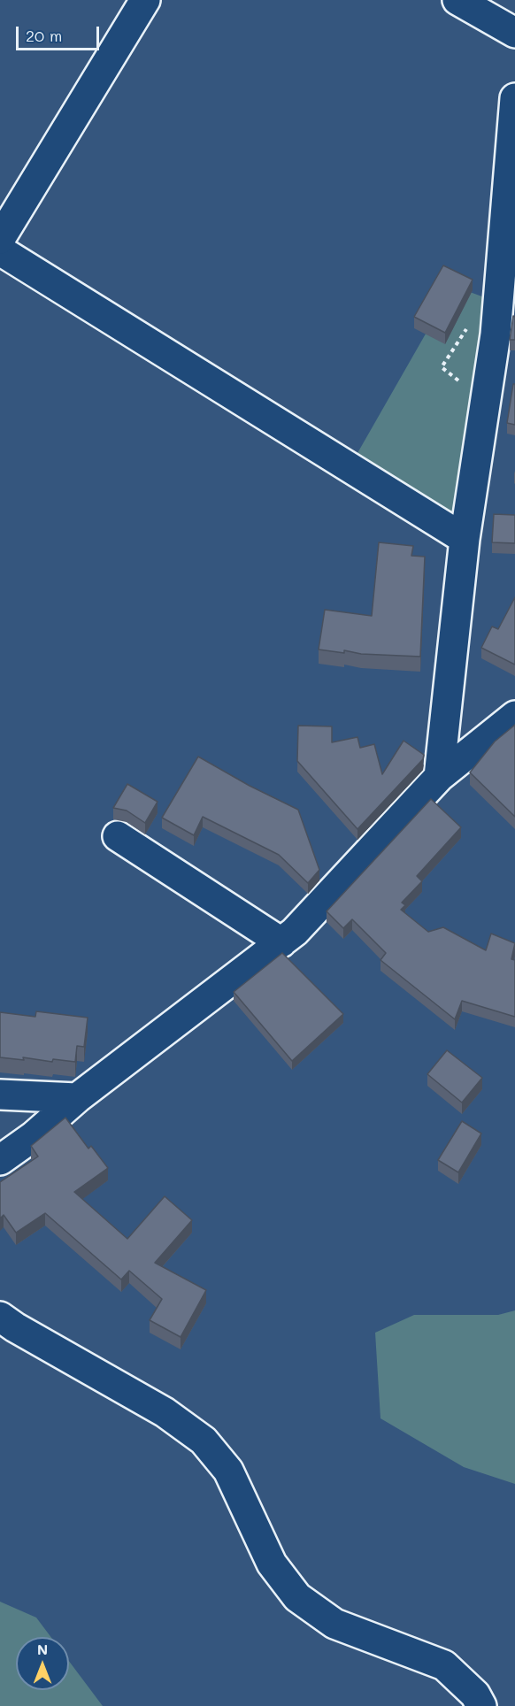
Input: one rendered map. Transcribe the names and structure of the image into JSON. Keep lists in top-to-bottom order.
{
  "scale_bar": "20 m",
  "north": "top"
}
